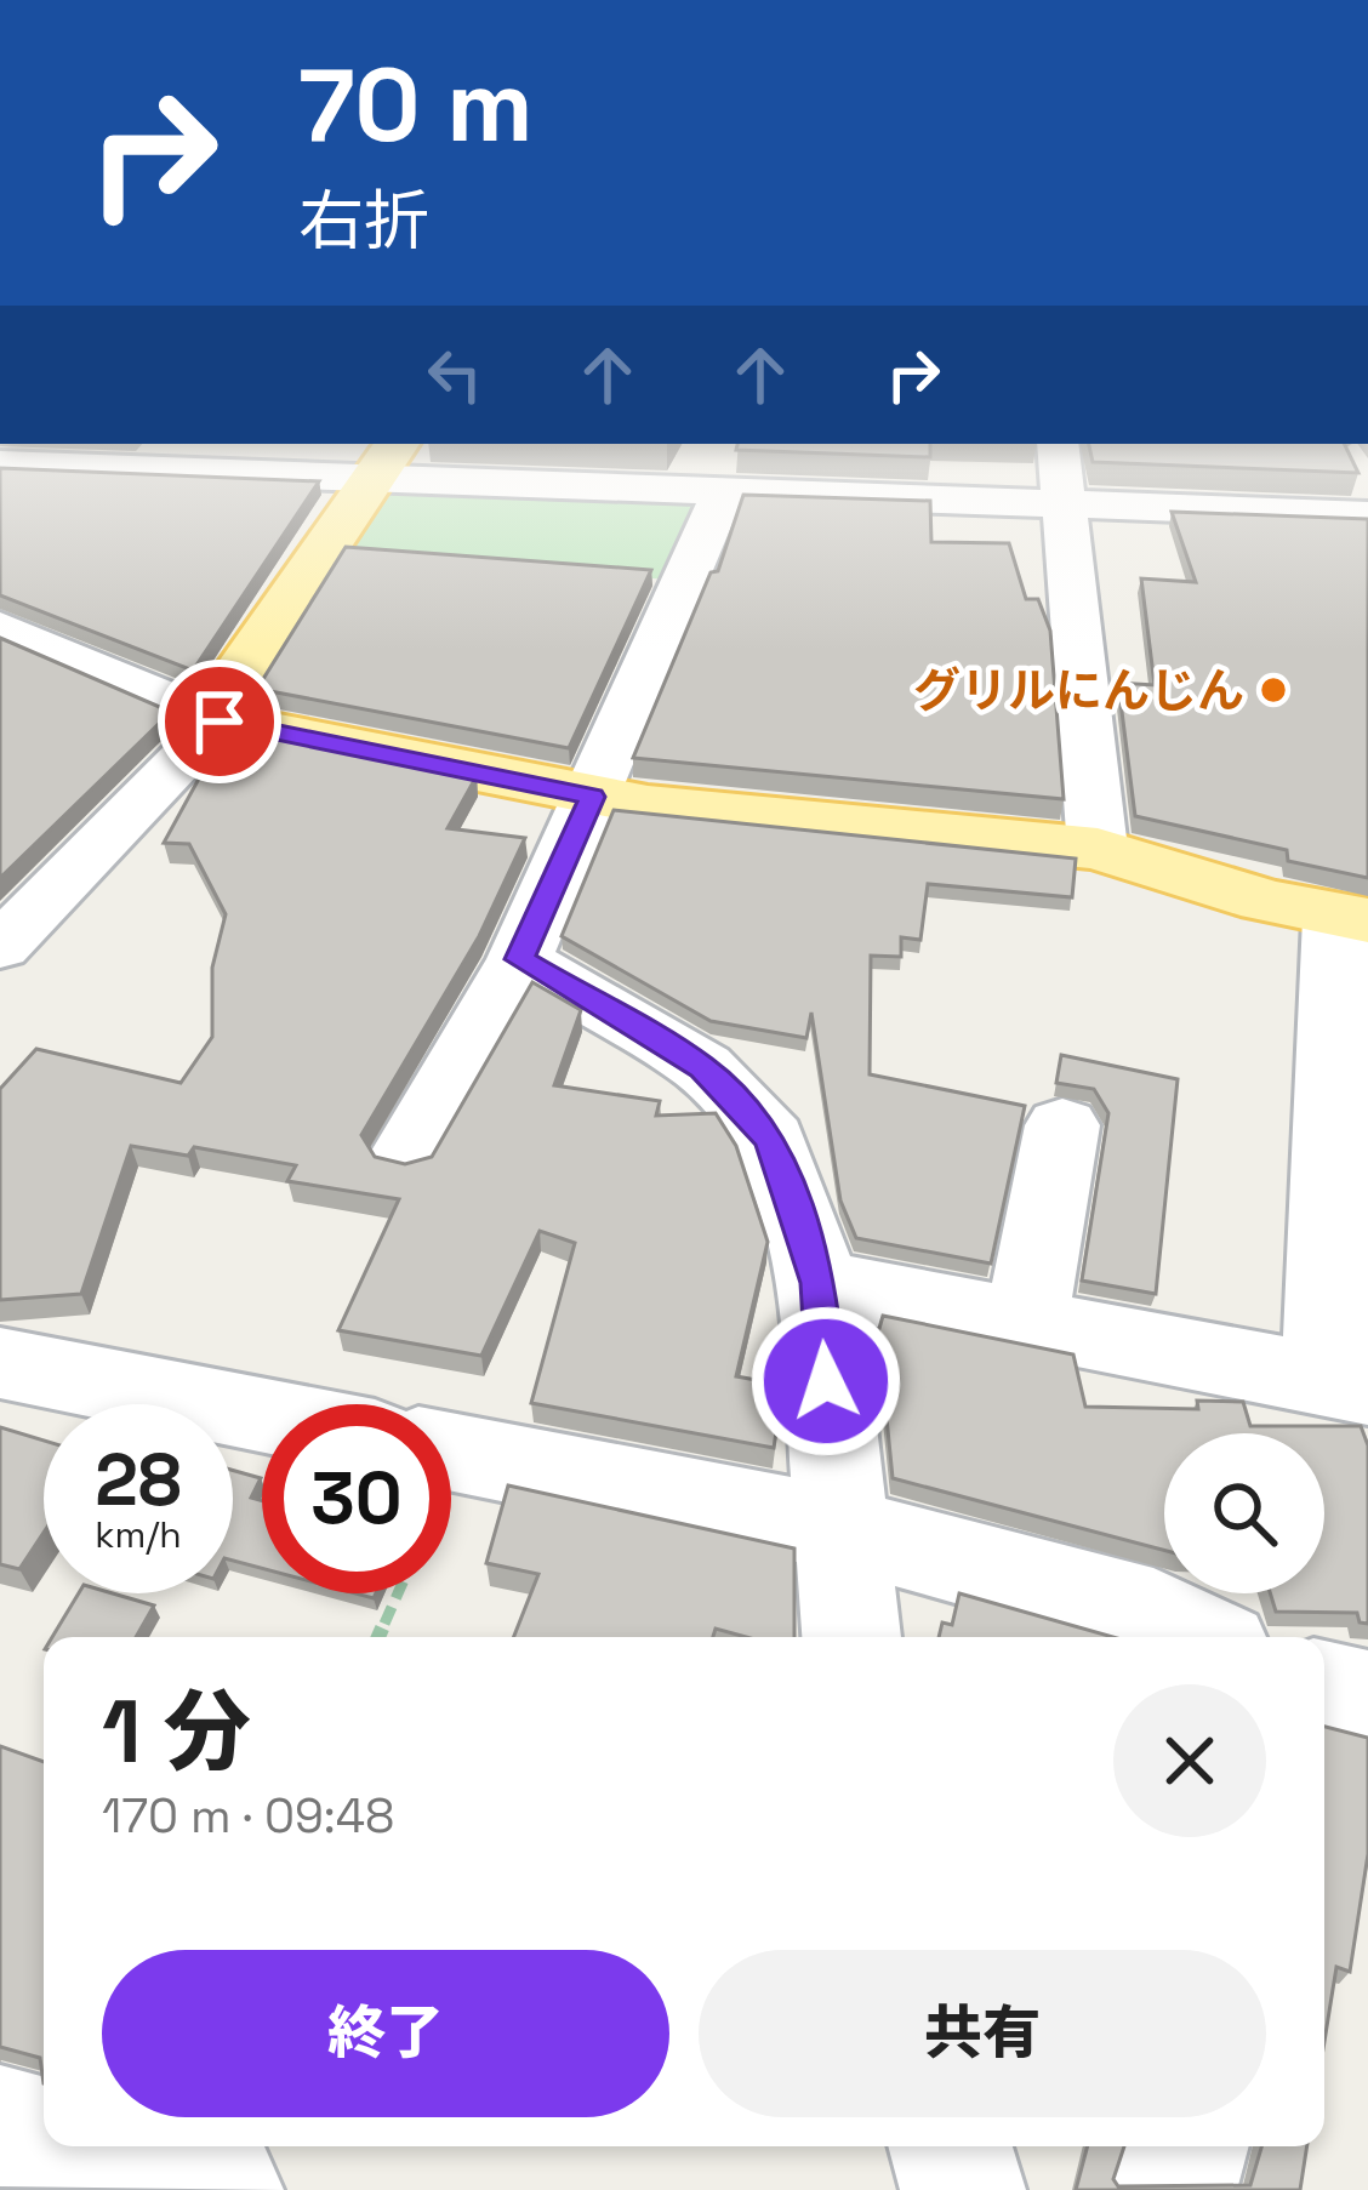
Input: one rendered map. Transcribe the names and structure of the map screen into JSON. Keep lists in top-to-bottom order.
{
  "places": ["グリルにんじん"],
  "page": {
    "turn": ["70 m", "右折"],
    "speed": "28 km/h",
    "limit": "30",
    "heading": ["1 分", "170 m · 09:48"],
    "buttons": ["終了", "共有"]
  }
}
